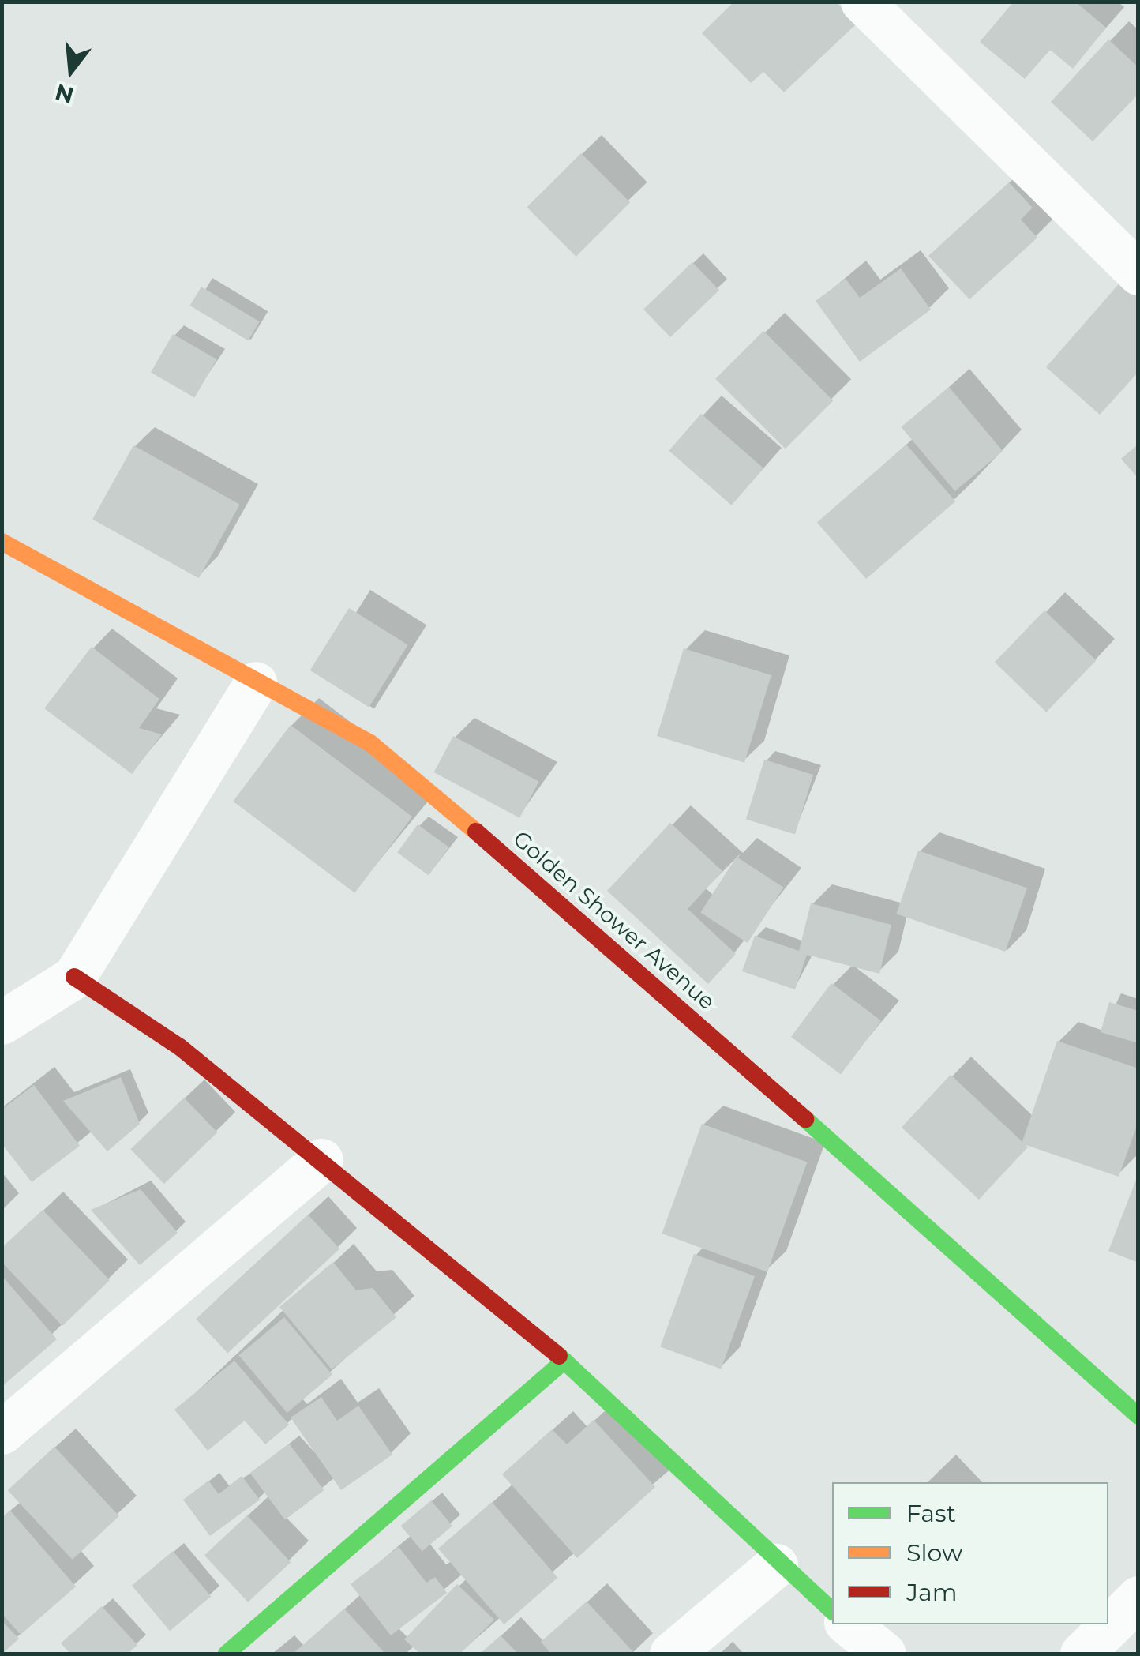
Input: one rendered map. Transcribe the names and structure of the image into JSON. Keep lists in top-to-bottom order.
{
  "streets": {
    "street": ["Golden Shower Avenue"]
  },
  "legend": ["Fast", "Slow", "Jam"],
  "north": "bottom"
}
